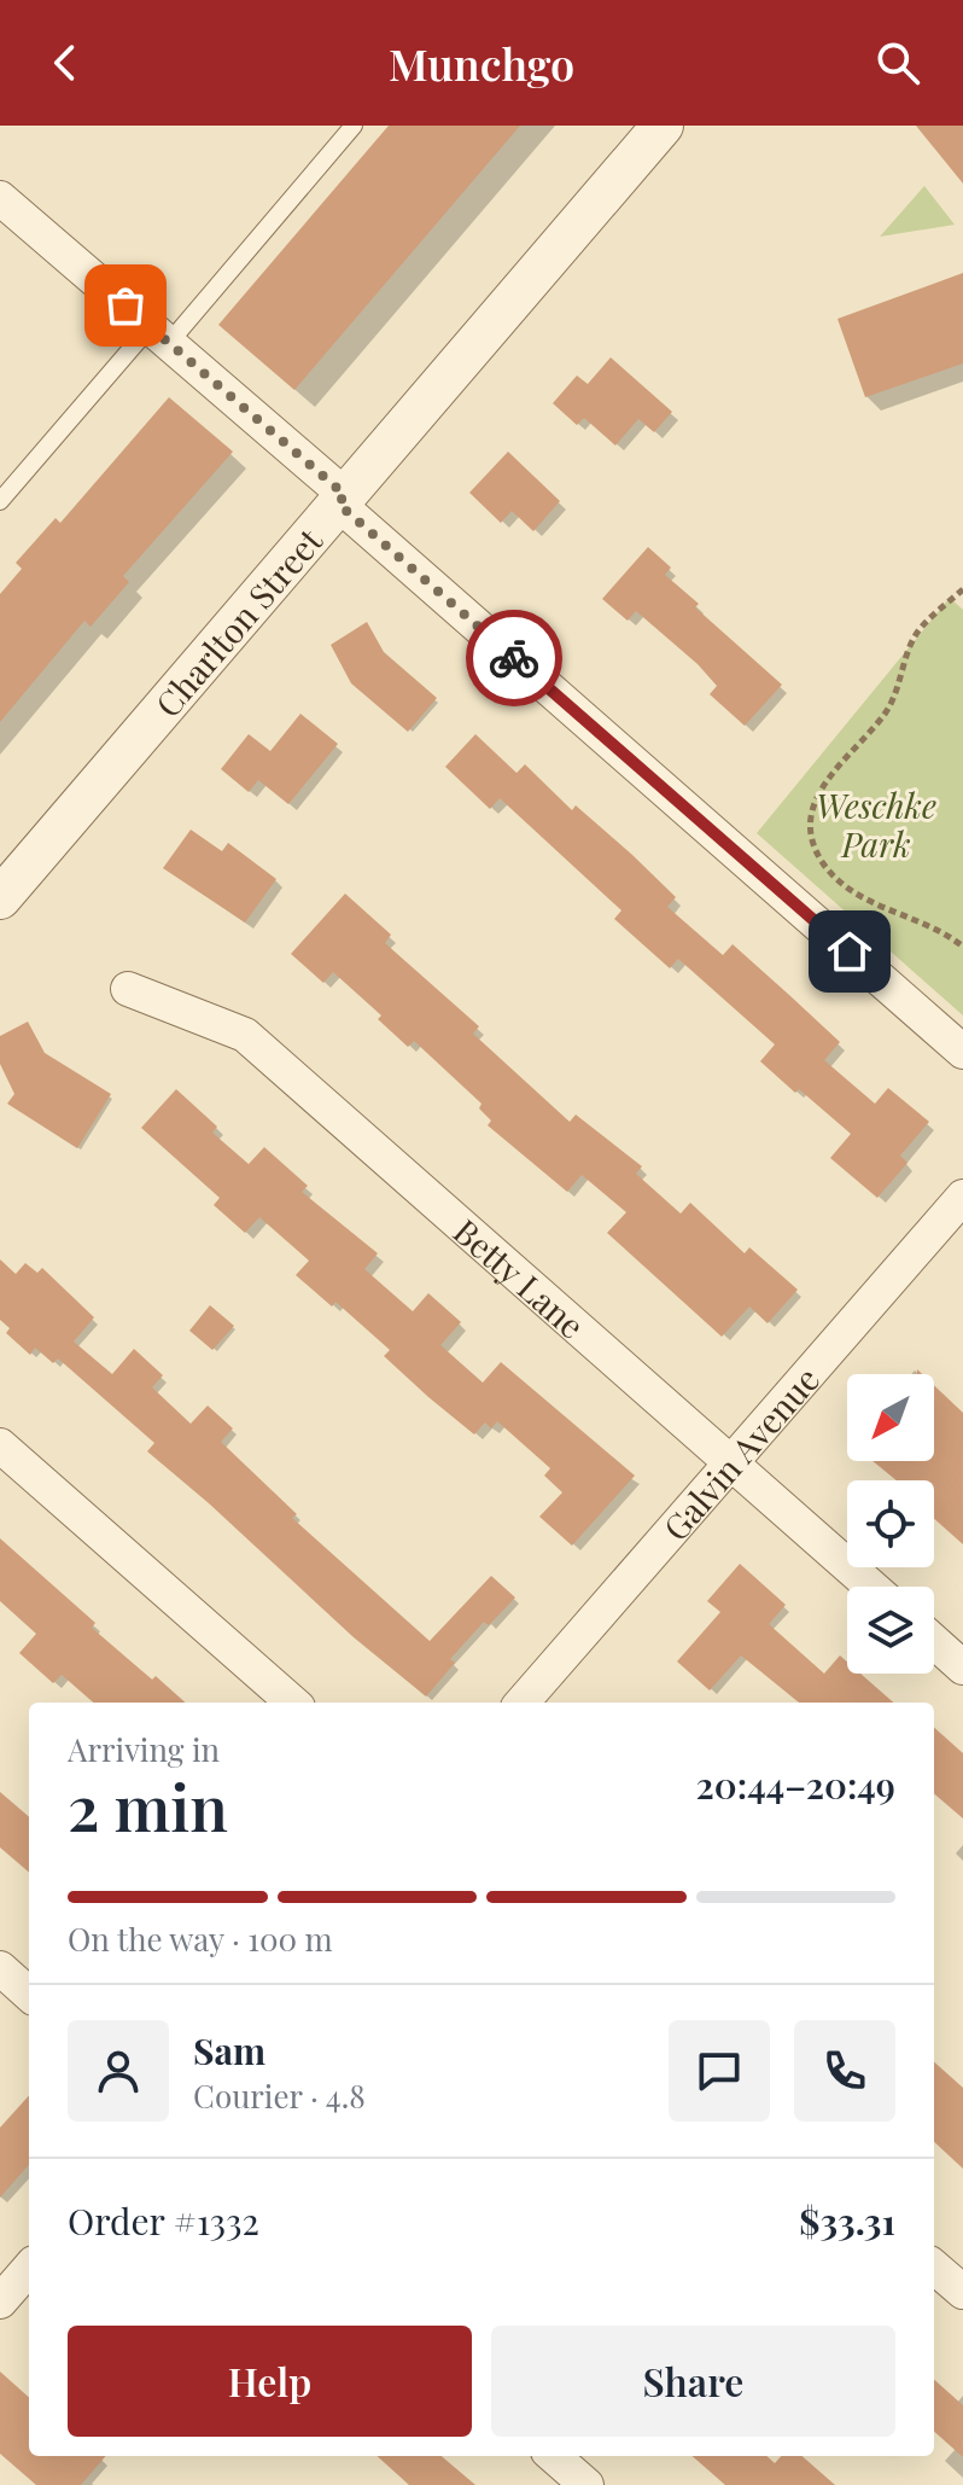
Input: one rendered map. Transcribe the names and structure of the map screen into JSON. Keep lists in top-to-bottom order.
{
  "streets": {
    "street": ["Charlton Street", "Betty Lane", "Galvin Avenue"]
  },
  "crossings": [
    ["Betty Lane", "Galvin Avenue"]
  ],
  "parks": ["Weschke Park"],
  "north": "bottom left",
  "page": {
    "header": "Munchgo",
    "heading": ["2 min", "Arriving in", "20:44–20:49"],
    "panel": [
      "Sam",
      "Courier · 4.8",
      "Order #1332",
      "$33.31"
    ],
    "bar": "On the way · 100 m",
    "buttons": ["Help", "Share"]
  }
}
